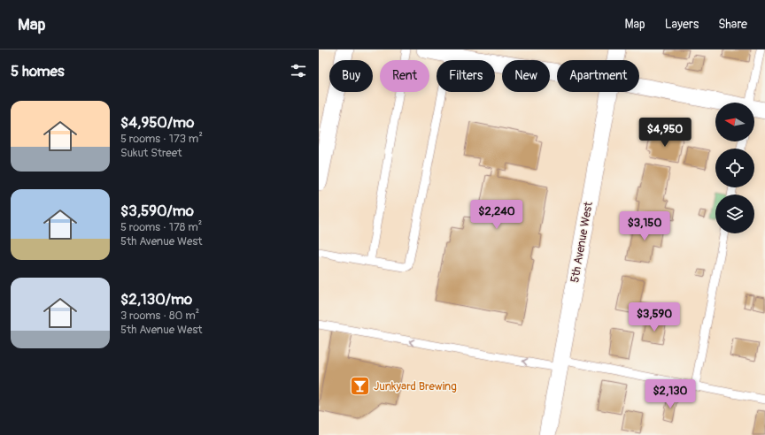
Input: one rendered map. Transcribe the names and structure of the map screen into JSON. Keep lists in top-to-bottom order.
{
  "streets": {
    "street": ["5th Avenue West"]
  },
  "places": {
    "bar": ["Junkyard Brewing"]
  },
  "north": "left",
  "page": {
    "header": "Map",
    "nav": ["Map", "Layers", "Share"],
    "heading": "5 homes",
    "chip": [
      "Buy",
      "Rent",
      "Filters",
      "New",
      "Apartment"
    ],
    "list": [
      {
        "name": "$4,950/mo",
        "note": "5 rooms · 173 m² · Sukut Street"
      },
      {
        "name": "$3,590/mo",
        "note": "5 rooms · 178 m² · 5th Avenue West"
      },
      {
        "name": "$2,130/mo",
        "note": "3 rooms · 80 m² · 5th Avenue West"
      }
    ],
    "price": [
      "$4,950",
      "$2,240",
      "$3,150",
      "$3,590",
      "$2,130"
    ]
  }
}
